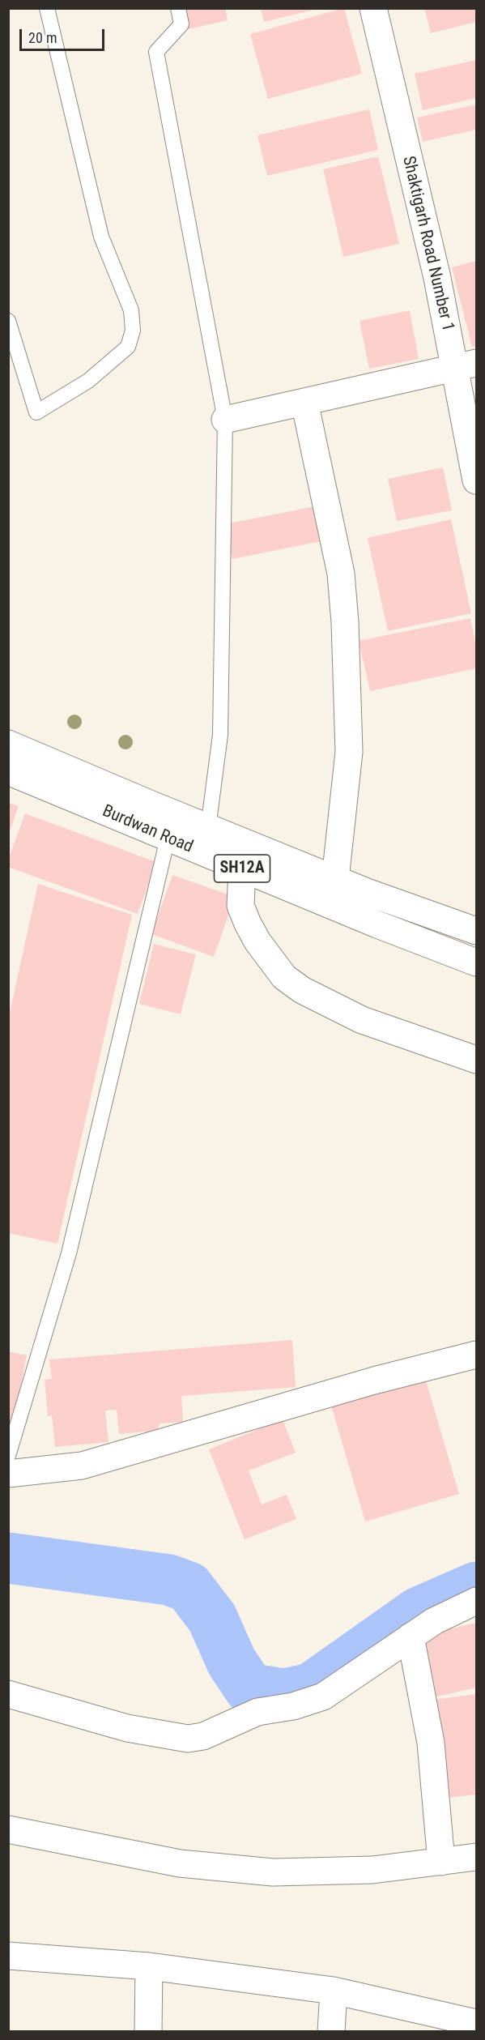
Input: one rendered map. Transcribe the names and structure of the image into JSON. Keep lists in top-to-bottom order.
{
  "streets": {
    "street": ["Shaktigarh Road Number 1", "Burdwan Road", "SH12A"]
  },
  "scale_bar": "20 m"
}
